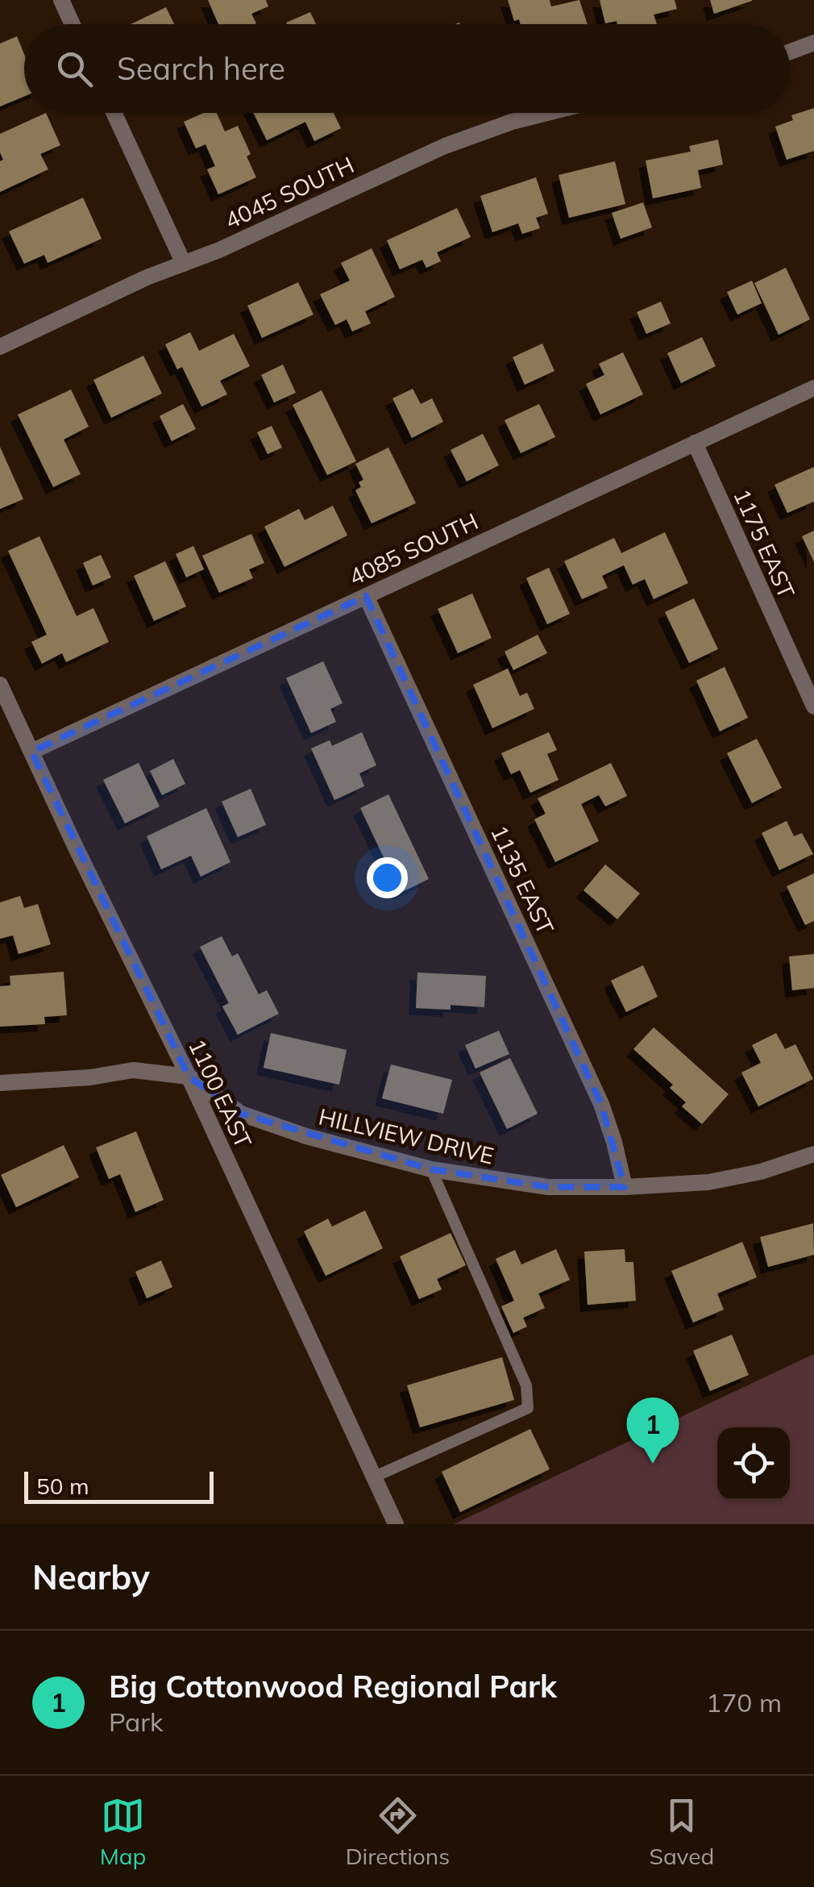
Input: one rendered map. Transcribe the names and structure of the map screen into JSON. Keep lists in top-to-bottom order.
{
  "streets": {
    "street": [
      "4045 SOUTH",
      "1175 EAST",
      "4085 SOUTH",
      "1135 EAST",
      "1100 EAST",
      "HILLVIEW DRIVE"
    ]
  },
  "crossings": [
    ["1175 EAST", "4085 SOUTH"],
    ["4085 SOUTH", "1135 EAST"],
    ["4085 SOUTH", "1100 EAST"],
    ["1135 EAST", "HILLVIEW DRIVE"],
    ["1100 EAST", "HILLVIEW DRIVE"]
  ],
  "scale_bar": "50 m",
  "page": {
    "search": "Search here",
    "pins": "1",
    "scale": "50 m",
    "heading": "Nearby",
    "list": [
      {
        "mark": "1",
        "name": "Big Cottonwood Regional Park",
        "note": "Park",
        "value": "170 m"
      }
    ],
    "nav": ["Map", "Directions", "Saved"]
  }
}
